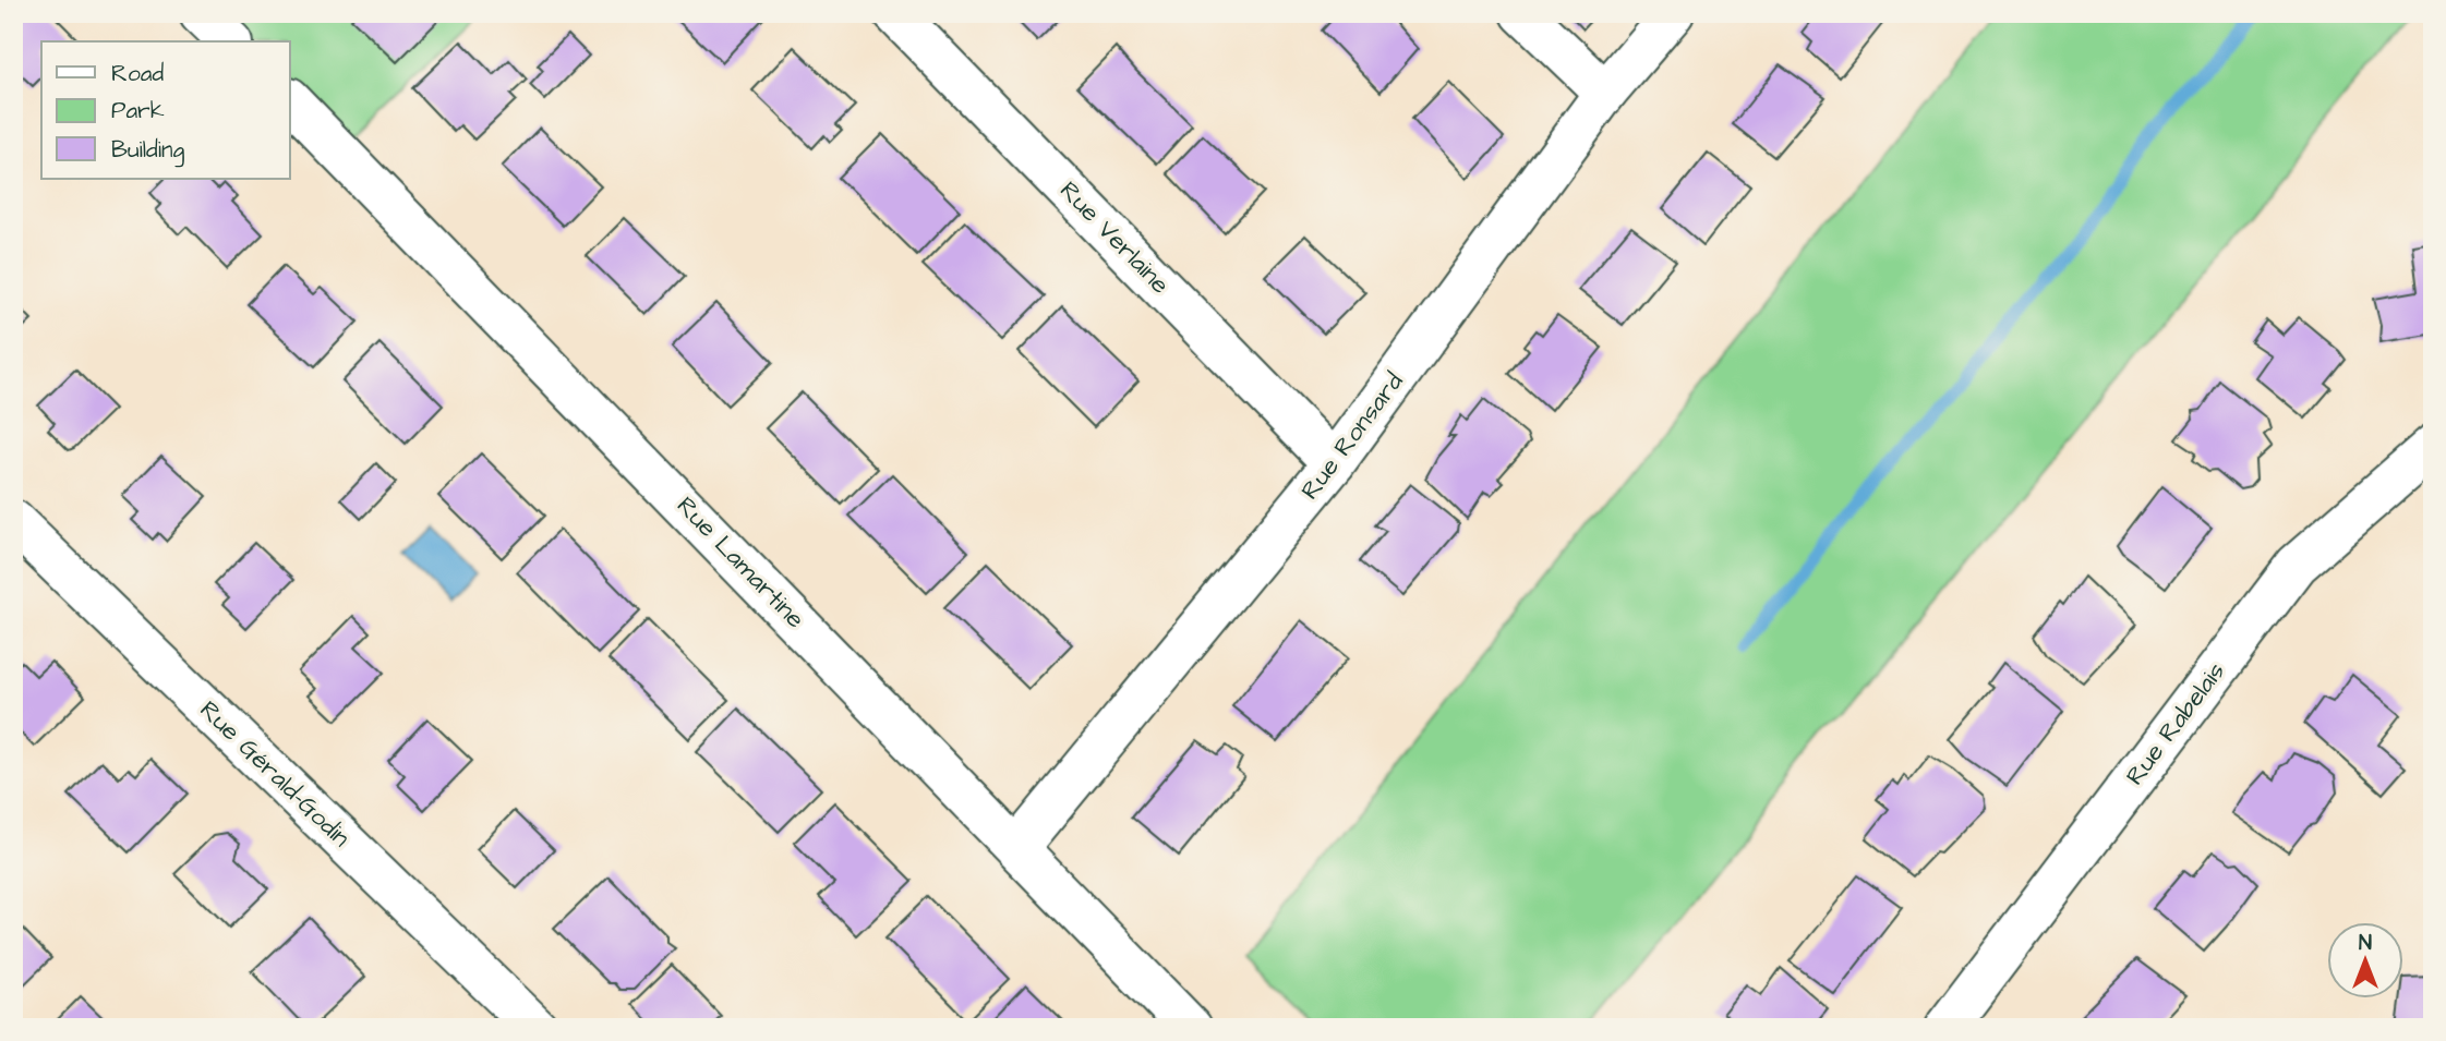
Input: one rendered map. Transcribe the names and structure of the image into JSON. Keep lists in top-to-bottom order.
{
  "streets": {
    "street": [
      "Rue Verlaine",
      "Rue Ronsard",
      "Rue Lamartine",
      "Rue Rabelais",
      "Rue Gérald-Godin"
    ]
  },
  "crossings": [
    ["Rue Verlaine", "Rue Ronsard"],
    ["Rue Ronsard", "Rue Lamartine"]
  ],
  "legend": ["Road", "Park", "Building"],
  "north": "top"
}
